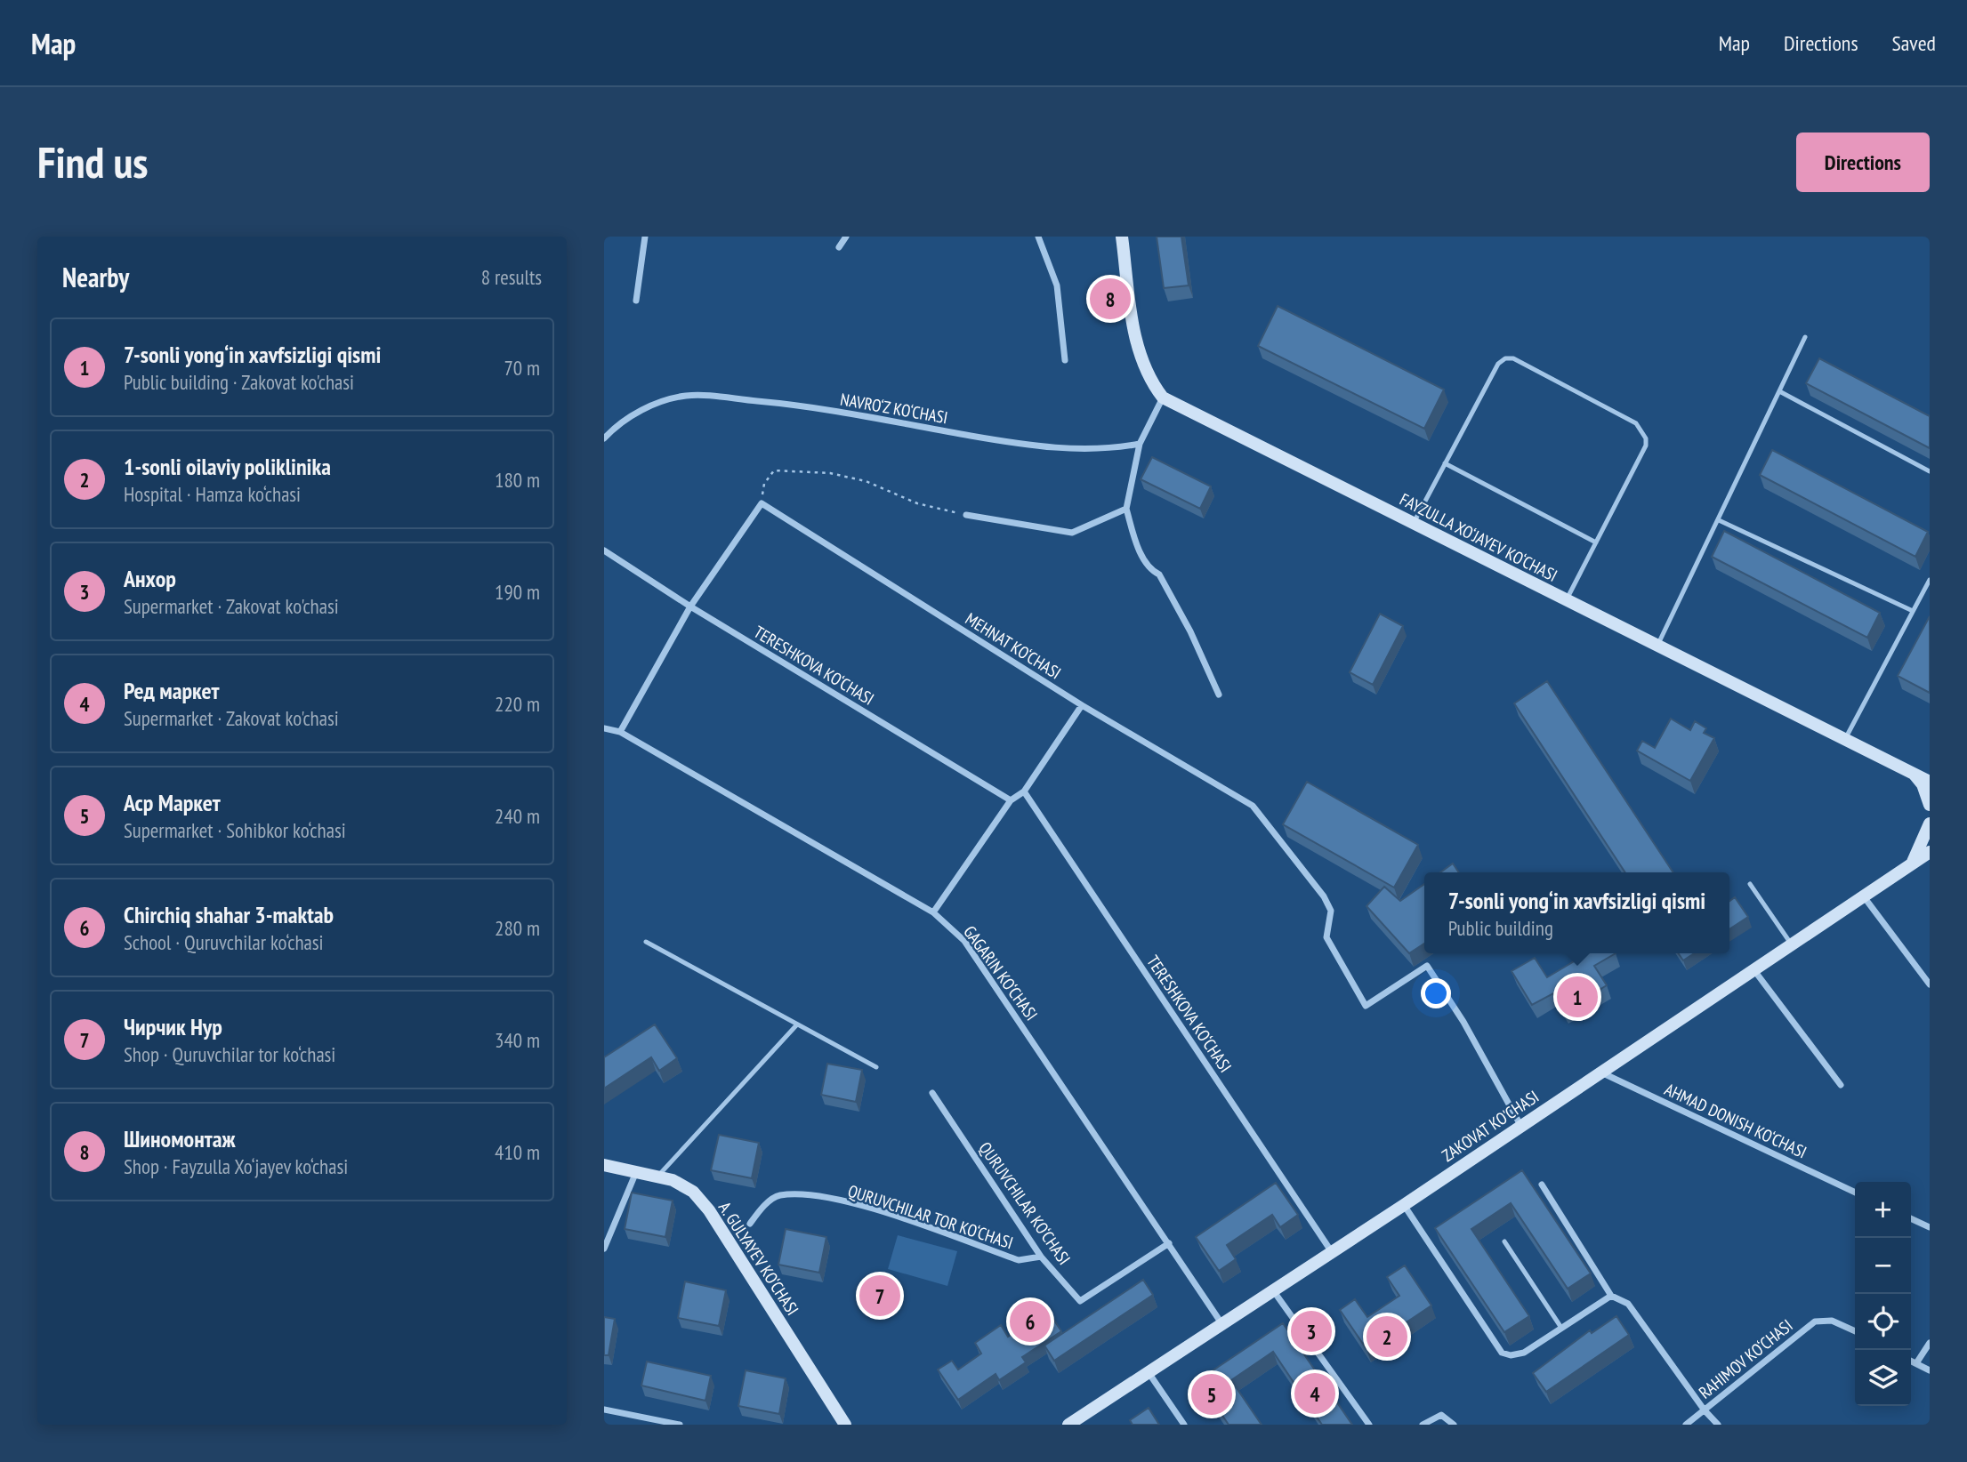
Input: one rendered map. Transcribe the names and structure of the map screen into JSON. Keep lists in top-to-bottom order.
{
  "streets": {
    "main road": ["FAYZULLA XO‘JAYEV KO‘CHASI", "ZAKOVAT KO'CHASI", "A. GULYAYEV KO‘CHASI"],
    "street": [
      "NAVRO‘Z KO‘CHASI",
      "MEHNAT KO‘CHASI",
      "TERESHKOVA KO‘CHASI",
      "GAGARIN KO‘CHASI",
      "AHMAD DONISH KO‘CHASI",
      "QURUVCHILAR KO‘CHASI",
      "QURUVCHILAR TOR KO‘CHASI",
      "RAHIMOV KO‘CHASI"
    ]
  },
  "crossings": [
    ["MEHNAT KO‘CHASI", "ZAKOVAT KO'CHASI"],
    ["TERESHKOVA KO‘CHASI", "ZAKOVAT KO'CHASI"],
    ["GAGARIN KO‘CHASI", "ZAKOVAT KO'CHASI"],
    ["GAGARIN KO‘CHASI", "QURUVCHILAR KO‘CHASI"],
    ["AHMAD DONISH KO‘CHASI", "ZAKOVAT KO'CHASI"],
    ["QURUVCHILAR KO‘CHASI", "QURUVCHILAR TOR KO‘CHASI"]
  ],
  "page": {
    "header": "Map",
    "nav": ["Map", "Directions", "Saved"],
    "buttons": "Directions",
    "title": "Find us",
    "heading": ["Nearby", "8 results"],
    "pins": [
      "8",
      "1",
      "7",
      "6",
      "3",
      "2",
      "4",
      "5"
    ],
    "list": [
      {
        "mark": "1",
        "name": "7-sonli yong‘in xavfsizligi qismi",
        "note": "Public building · Zakovat ko'chasi",
        "value": "70 m"
      },
      {
        "mark": "2",
        "name": "1-sonli oilaviy poliklinika",
        "note": "Hospital · Hamza ko‘chasi",
        "value": "180 m"
      },
      {
        "mark": "3",
        "name": "Анхор",
        "note": "Supermarket · Zakovat ko'chasi",
        "value": "190 m"
      },
      {
        "mark": "4",
        "name": "Ред маркет",
        "note": "Supermarket · Zakovat ko'chasi",
        "value": "220 m"
      },
      {
        "mark": "5",
        "name": "Аср Маркет",
        "note": "Supermarket · Sohibkor ko‘chasi",
        "value": "240 m"
      },
      {
        "mark": "6",
        "name": "Chirchiq shahar 3-maktab",
        "note": "School · Quruvchilar ko‘chasi",
        "value": "280 m"
      },
      {
        "mark": "7",
        "name": "Чирчик Нур",
        "note": "Shop · Quruvchilar tor ko‘chasi",
        "value": "340 m"
      },
      {
        "mark": "8",
        "name": "Шиномонтаж",
        "note": "Shop · Fayzulla Xo‘jayev ko‘chasi",
        "value": "410 m"
      }
    ],
    "popup": ["7-sonli yong‘in xavfsizligi qismi", "Public building"],
    "map_buttons": ["+", "−"]
  }
}
